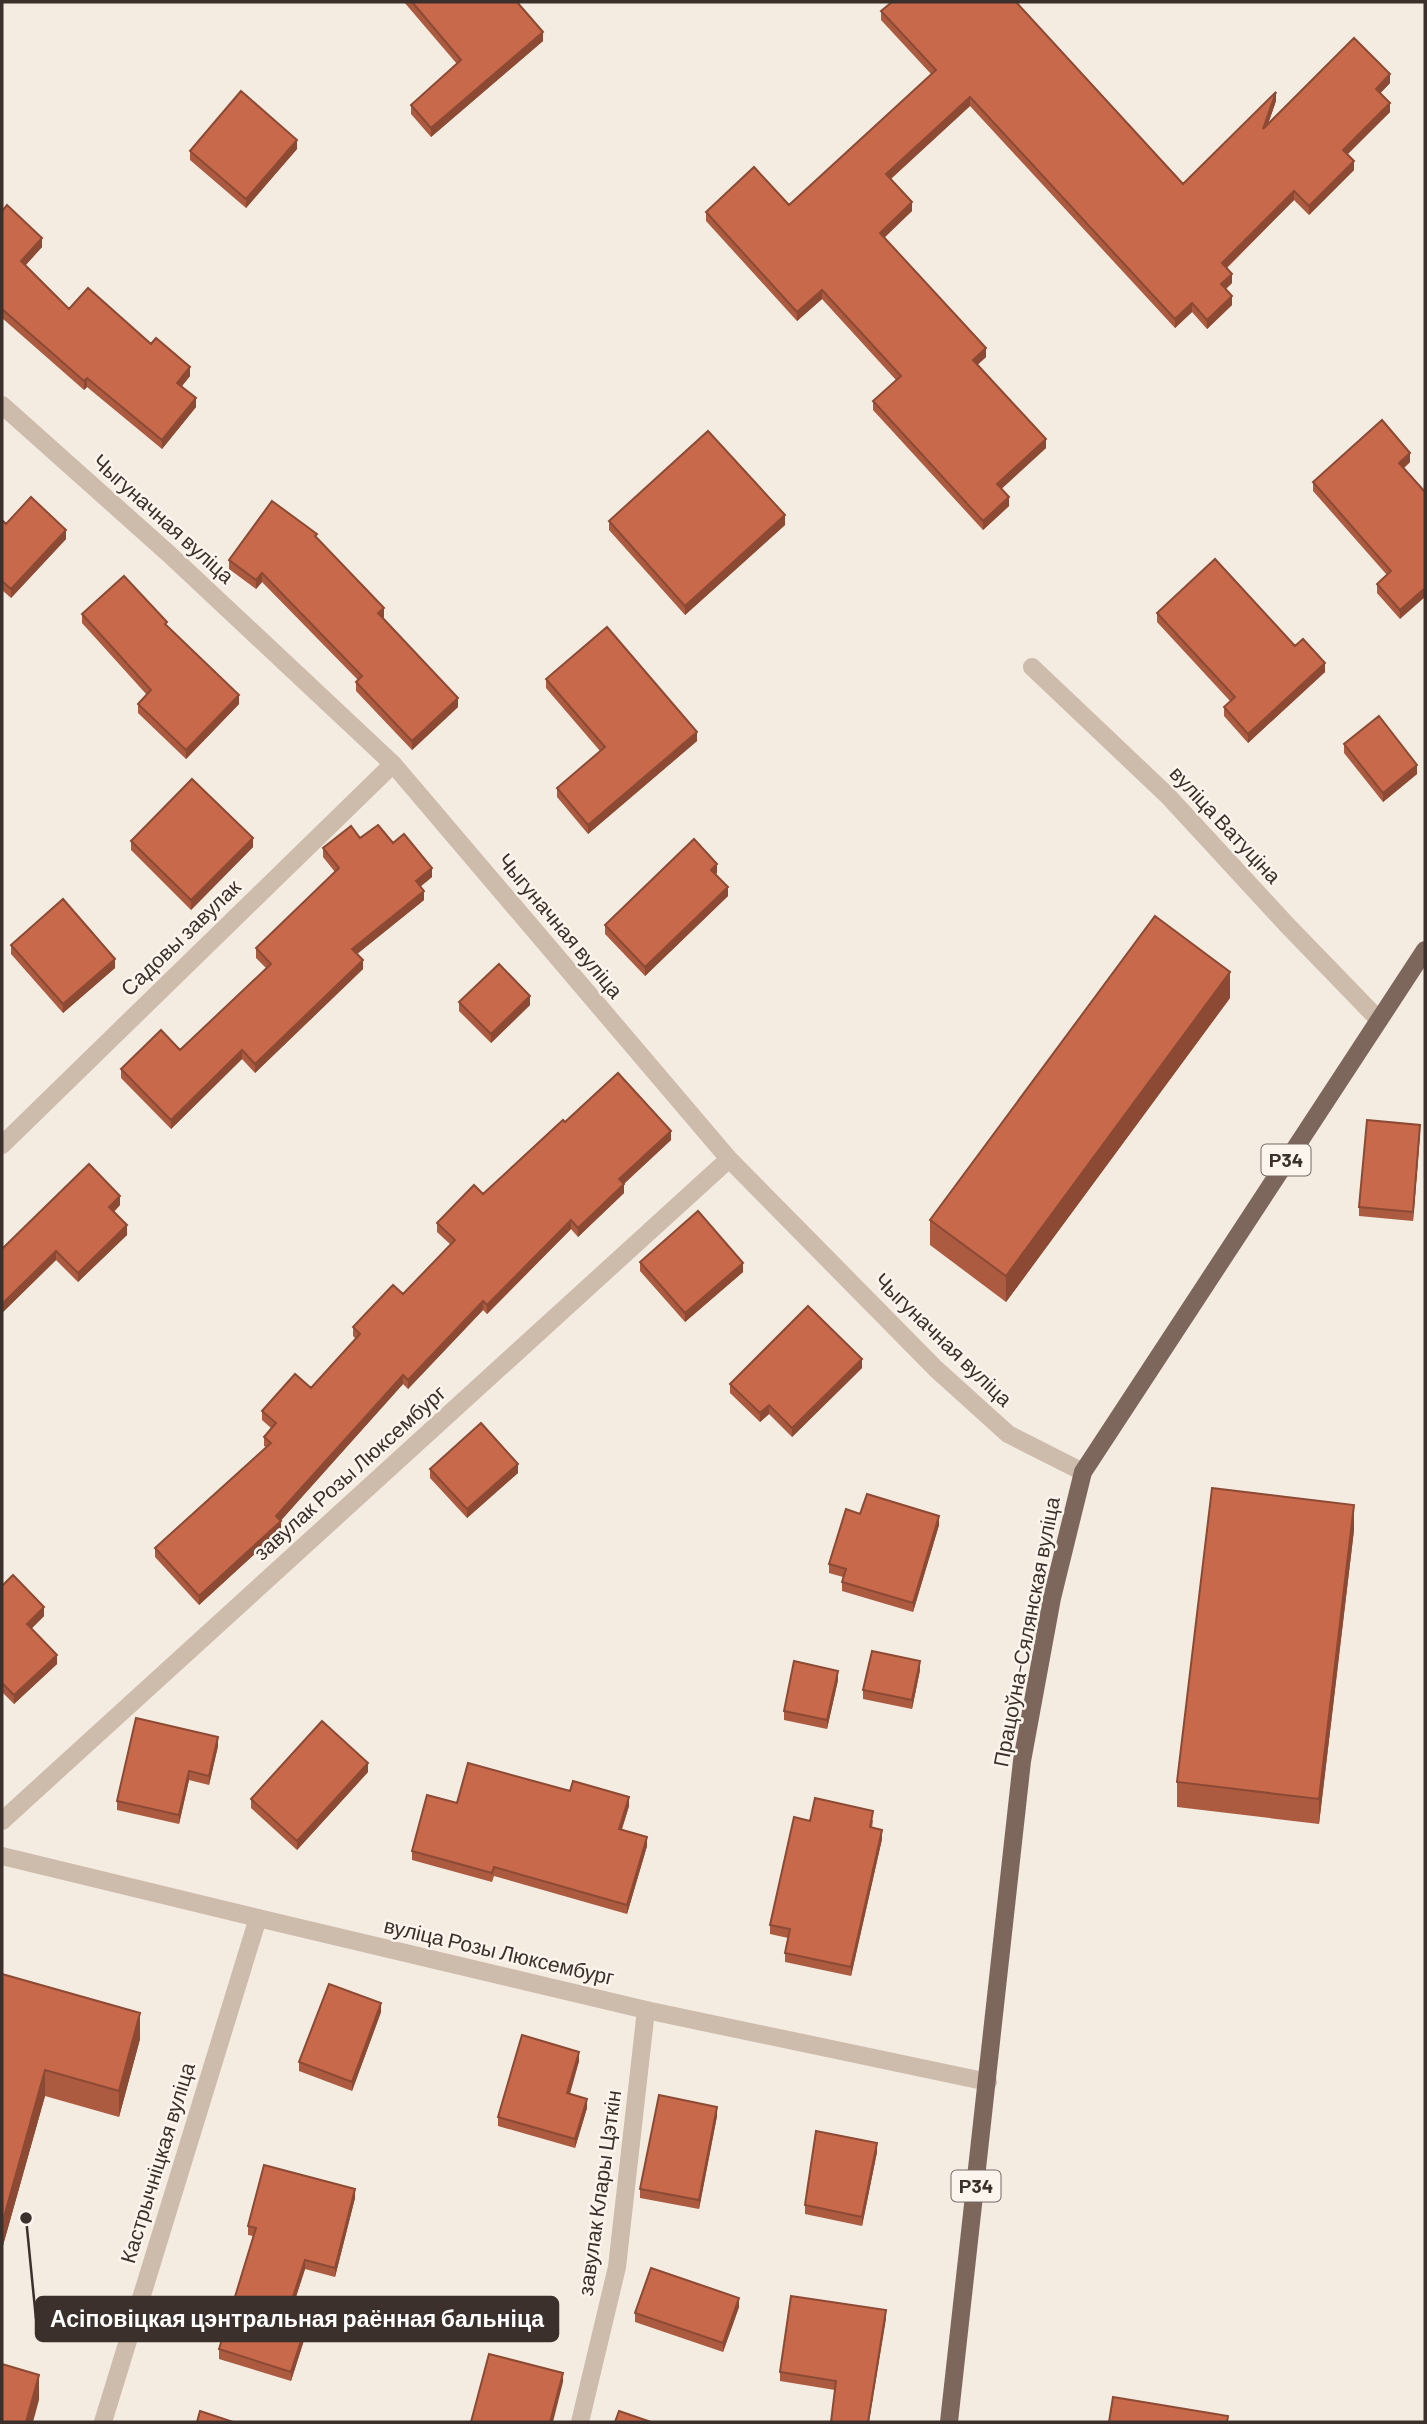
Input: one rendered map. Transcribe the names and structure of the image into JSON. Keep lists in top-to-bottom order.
{
  "streets": {
    "main road": ["Р34", "Працоўна-Сялянская вуліца"],
    "street": [
      "Чыгуначная вуліца",
      "вуліца Ватуціна",
      "Садовы завулак",
      "завулак Розы Люксембург",
      "вуліца Розы Люксембург",
      "Кастрычніцкая вуліца",
      "завулак Клары Цэткін"
    ]
  },
  "crossings": [
    ["Чыгуначная вуліца", "Садовы завулак"],
    ["Чыгуначная вуліца", "завулак Розы Люксембург"],
    ["Чыгуначная вуліца", "Працоўна-Сялянская вуліца"],
    ["вуліца Ватуціна", "Працоўна-Сялянская вуліца"],
    ["Працоўна-Сялянская вуліца", "вуліца Розы Люксембург"],
    ["вуліца Розы Люксембург", "Кастрычніцкая вуліца"],
    ["вуліца Розы Люксембург", "завулак Клары Цэткін"]
  ],
  "places": ["Асіповіцкая цэнтральная раённая бальніца"]
}
